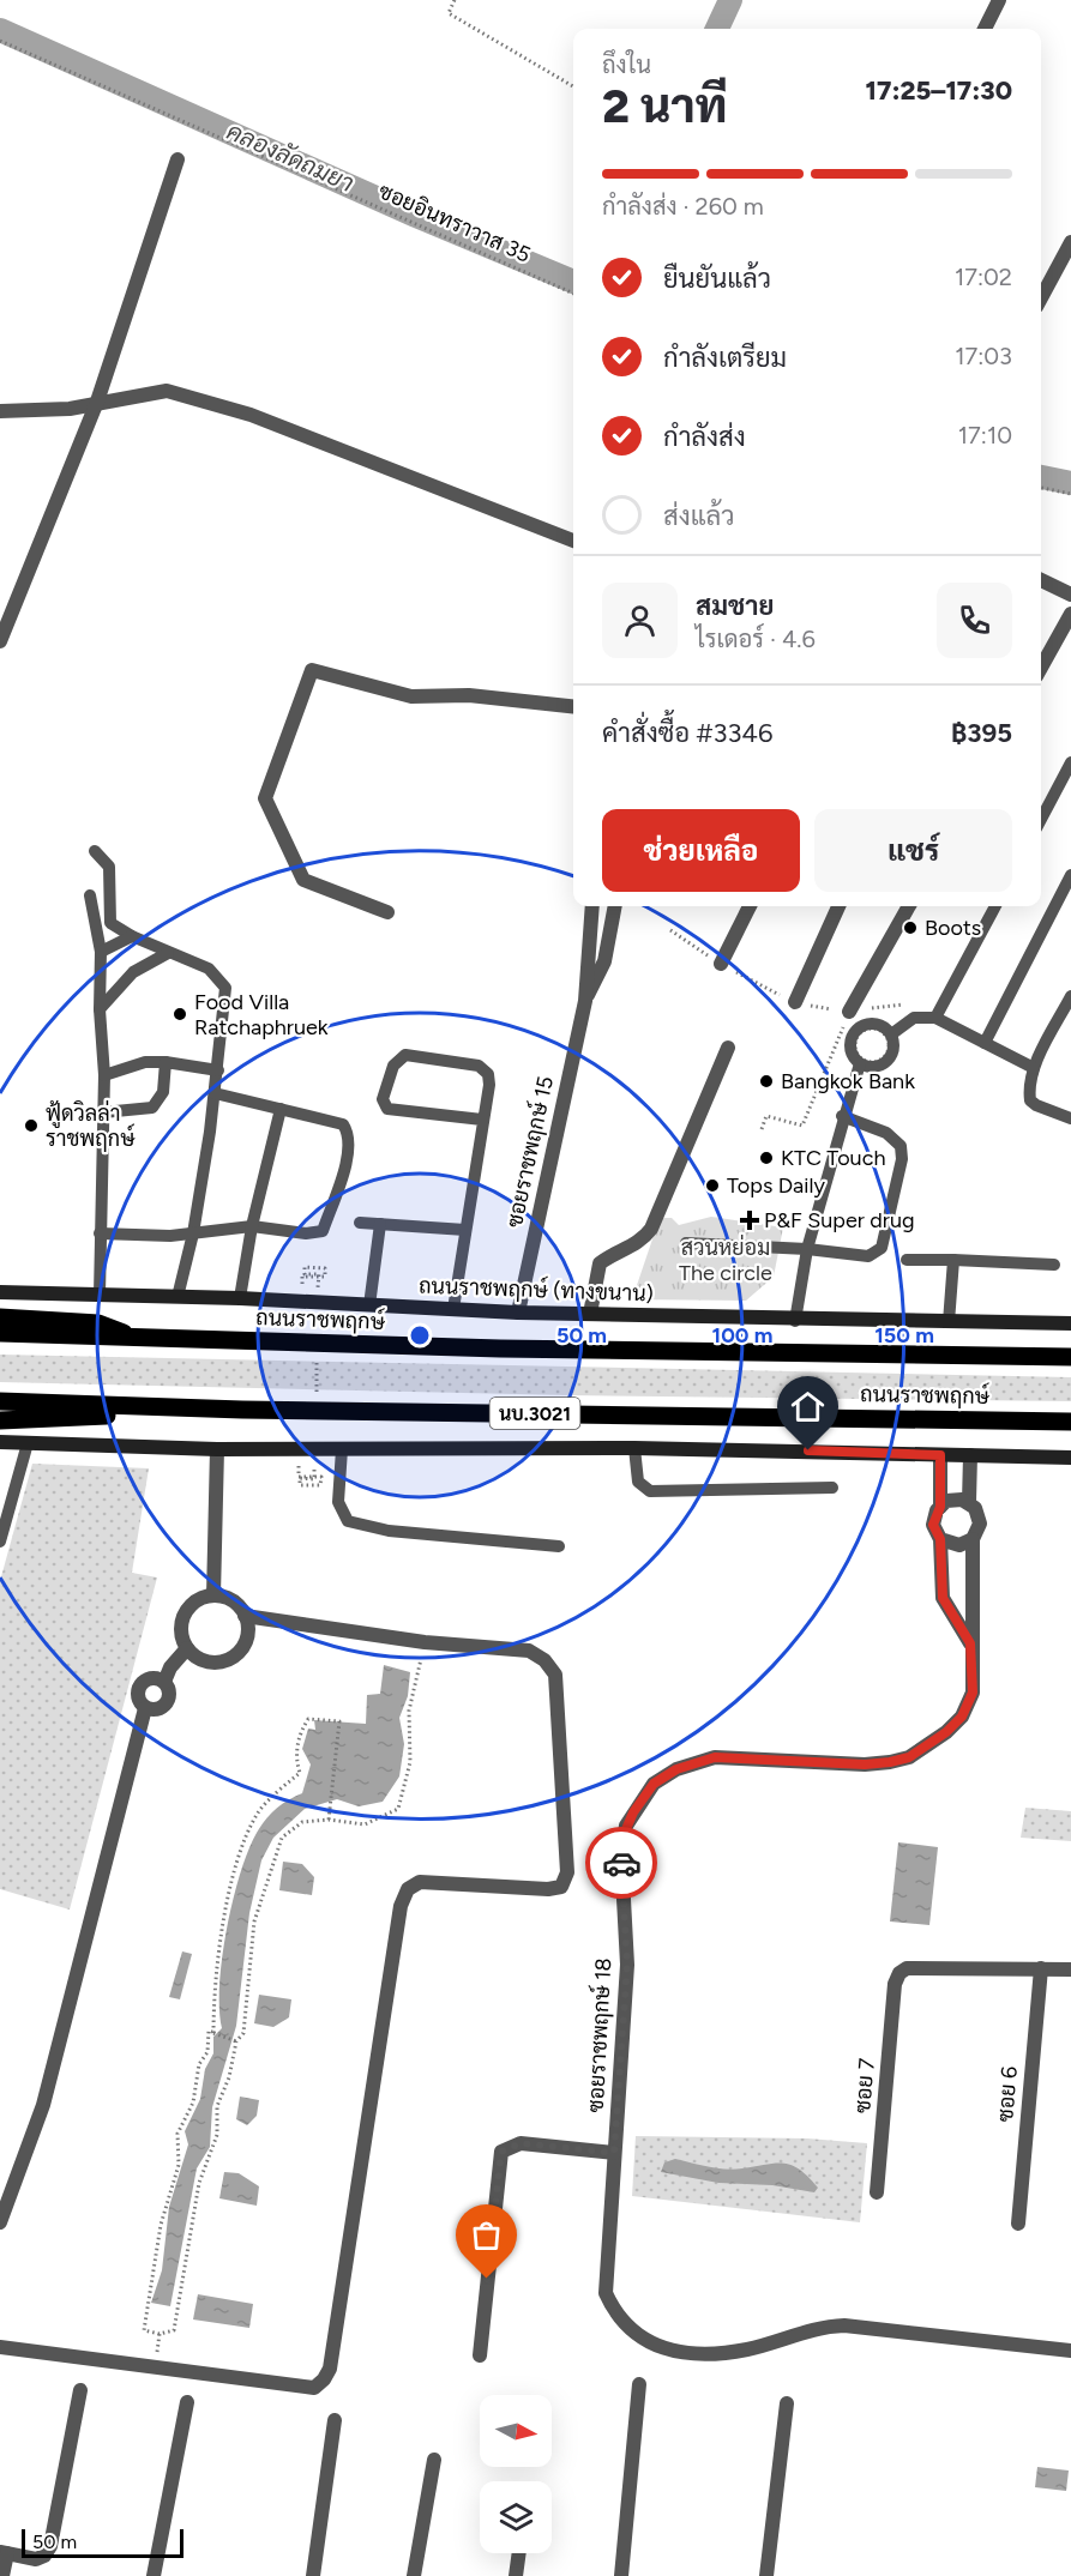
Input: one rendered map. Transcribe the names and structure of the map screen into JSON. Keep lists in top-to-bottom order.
{
  "streets": {
    "main road": ["ถนนราชพฤกษ์ (ทางขนาน)", "ถนนราชพฤกษ์", "นบ.3021"],
    "street": [
      "ซอยราชพฤกษ์ 15",
      "ซอยราชพฤกษ์ 18",
      "ซอย 7",
      "ซอย 6"
    ],
    "path": ["ซอยอินทราวาส 35"]
  },
  "crossings": [
    ["ซอยราชพฤกษ์ 15", "ถนนราชพฤกษ์ (ทางขนาน)"],
    ["นบ.3021", "ซอยราชพฤกษ์ 18"],
    ["ซอย 7", "ซอย 6"]
  ],
  "water": ["คลองลัดถมยา"],
  "parks": ["สวนหย่อม The circle"],
  "places": {
    "other": [
      "Boots",
      "Food Villa Ratchaphruek",
      "Bangkok Bank",
      "ฟู้ดวิลล่า ราชพฤกษ์",
      "KTC Touch",
      "Tops Daily"
    ],
    "health": ["P&F Super drug"]
  },
  "scale_bar": "50 m",
  "north": "right",
  "page": {
    "heading": ["2 นาที", "ถึงใน", "17:25–17:30"],
    "panel": [
      "สมชาย",
      "ไรเดอร์ · 4.6",
      "คำสั่งซื้อ #3346",
      "฿395"
    ],
    "bar": "กำลังส่ง · 260 m",
    "list": [
      ["ยืนยันแล้ว", "17:02"],
      ["กำลังเตรียม", "17:03"],
      ["กำลังส่ง", "17:10"],
      "ส่งแล้ว"
    ],
    "buttons": ["ช่วยเหลือ", "แชร์"],
    "scale": "50 m"
  },
  "rings": ["50 m", "100 m", "150 m"]
}
